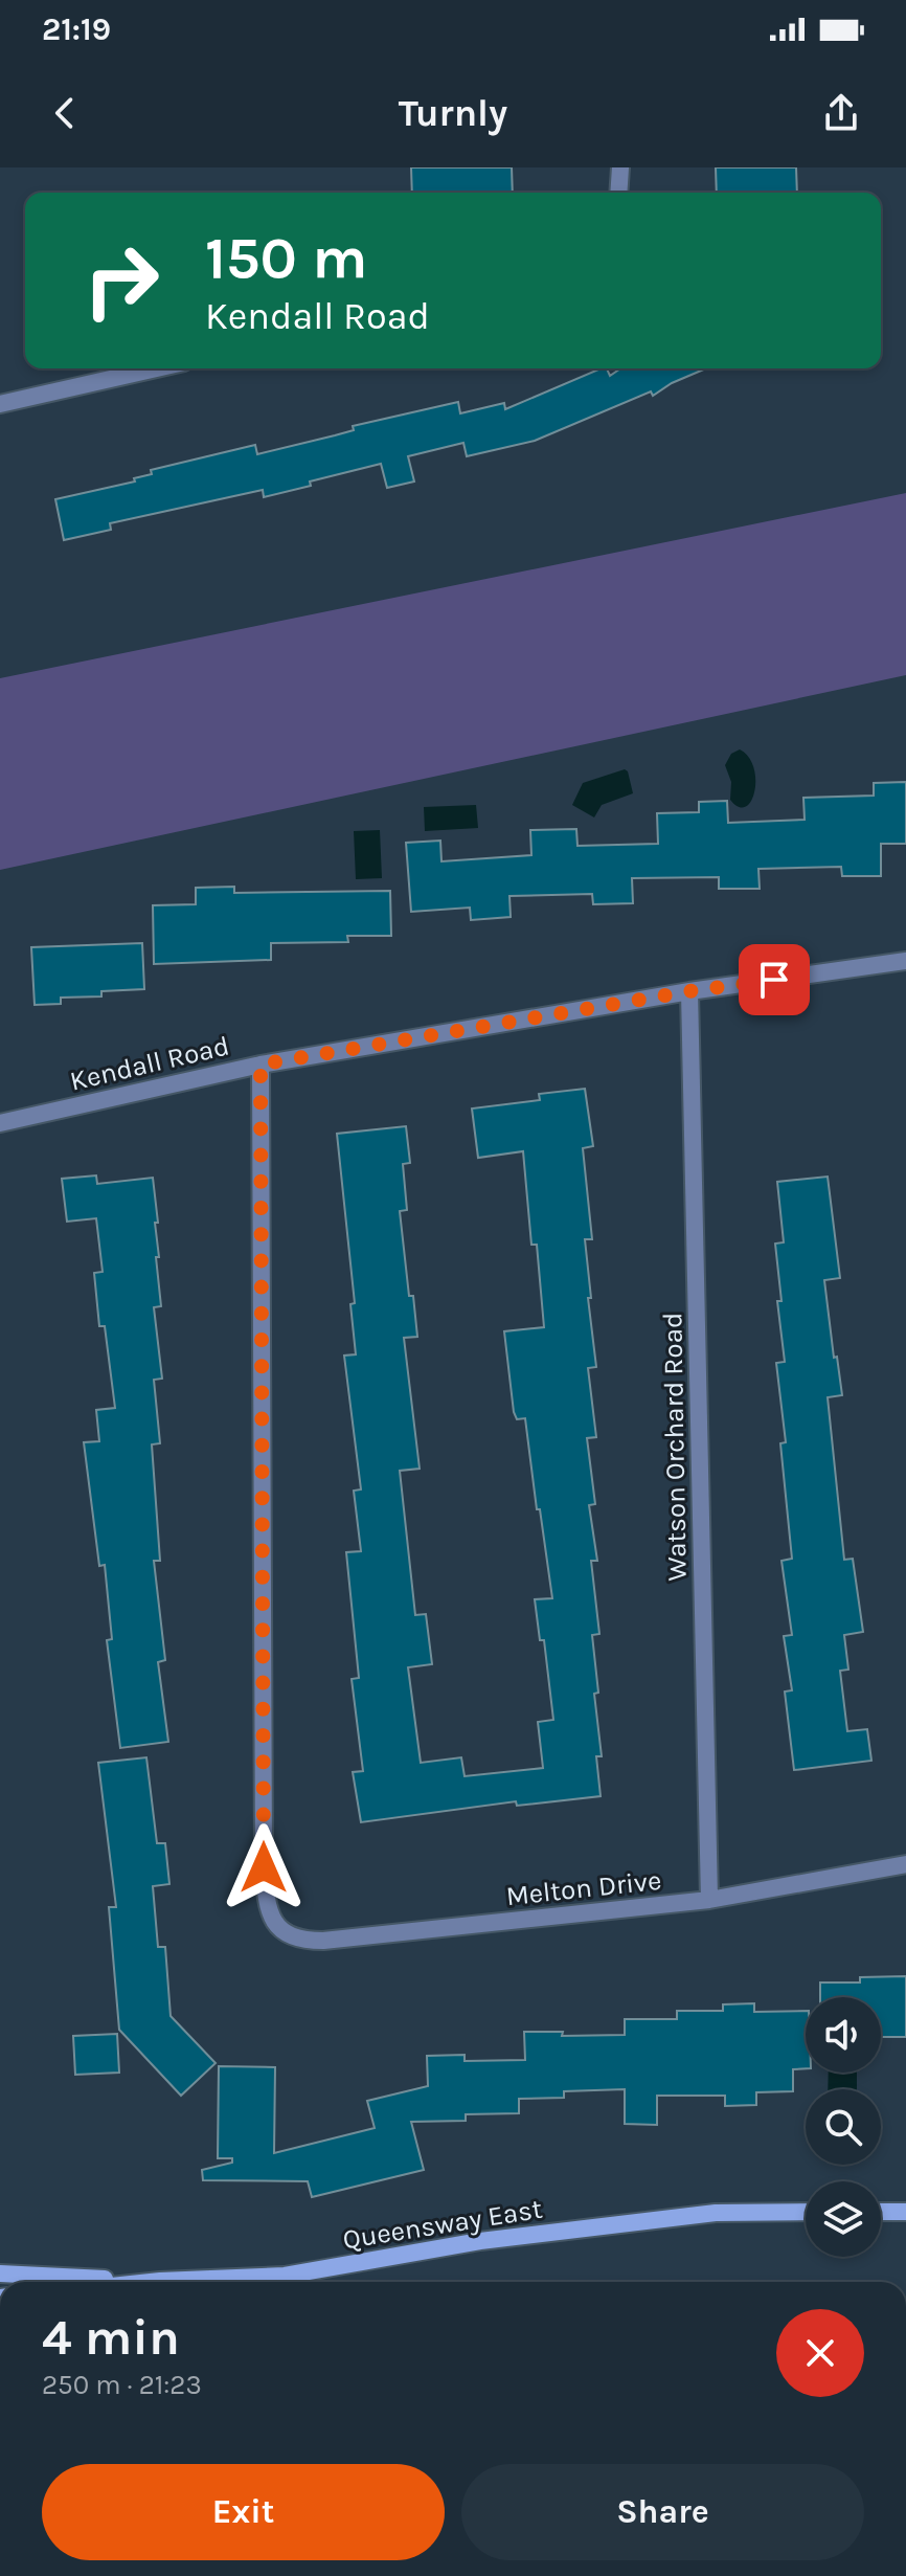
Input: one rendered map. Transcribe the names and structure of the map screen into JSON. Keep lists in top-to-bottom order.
{
  "streets": {
    "main road": ["Queensway East"],
    "street": ["Kendall Road", "Watson Orchard Road", "Melton Drive"]
  },
  "crossings": [
    ["Kendall Road", "Watson Orchard Road"],
    ["Kendall Road", "Melton Drive"],
    ["Watson Orchard Road", "Melton Drive"]
  ],
  "page": {
    "status": "21:19",
    "header": "Turnly",
    "turn": ["150 m", "Kendall Road"],
    "heading": ["4 min", "250 m · 21:23"],
    "buttons": ["Exit", "Share"]
  }
}
